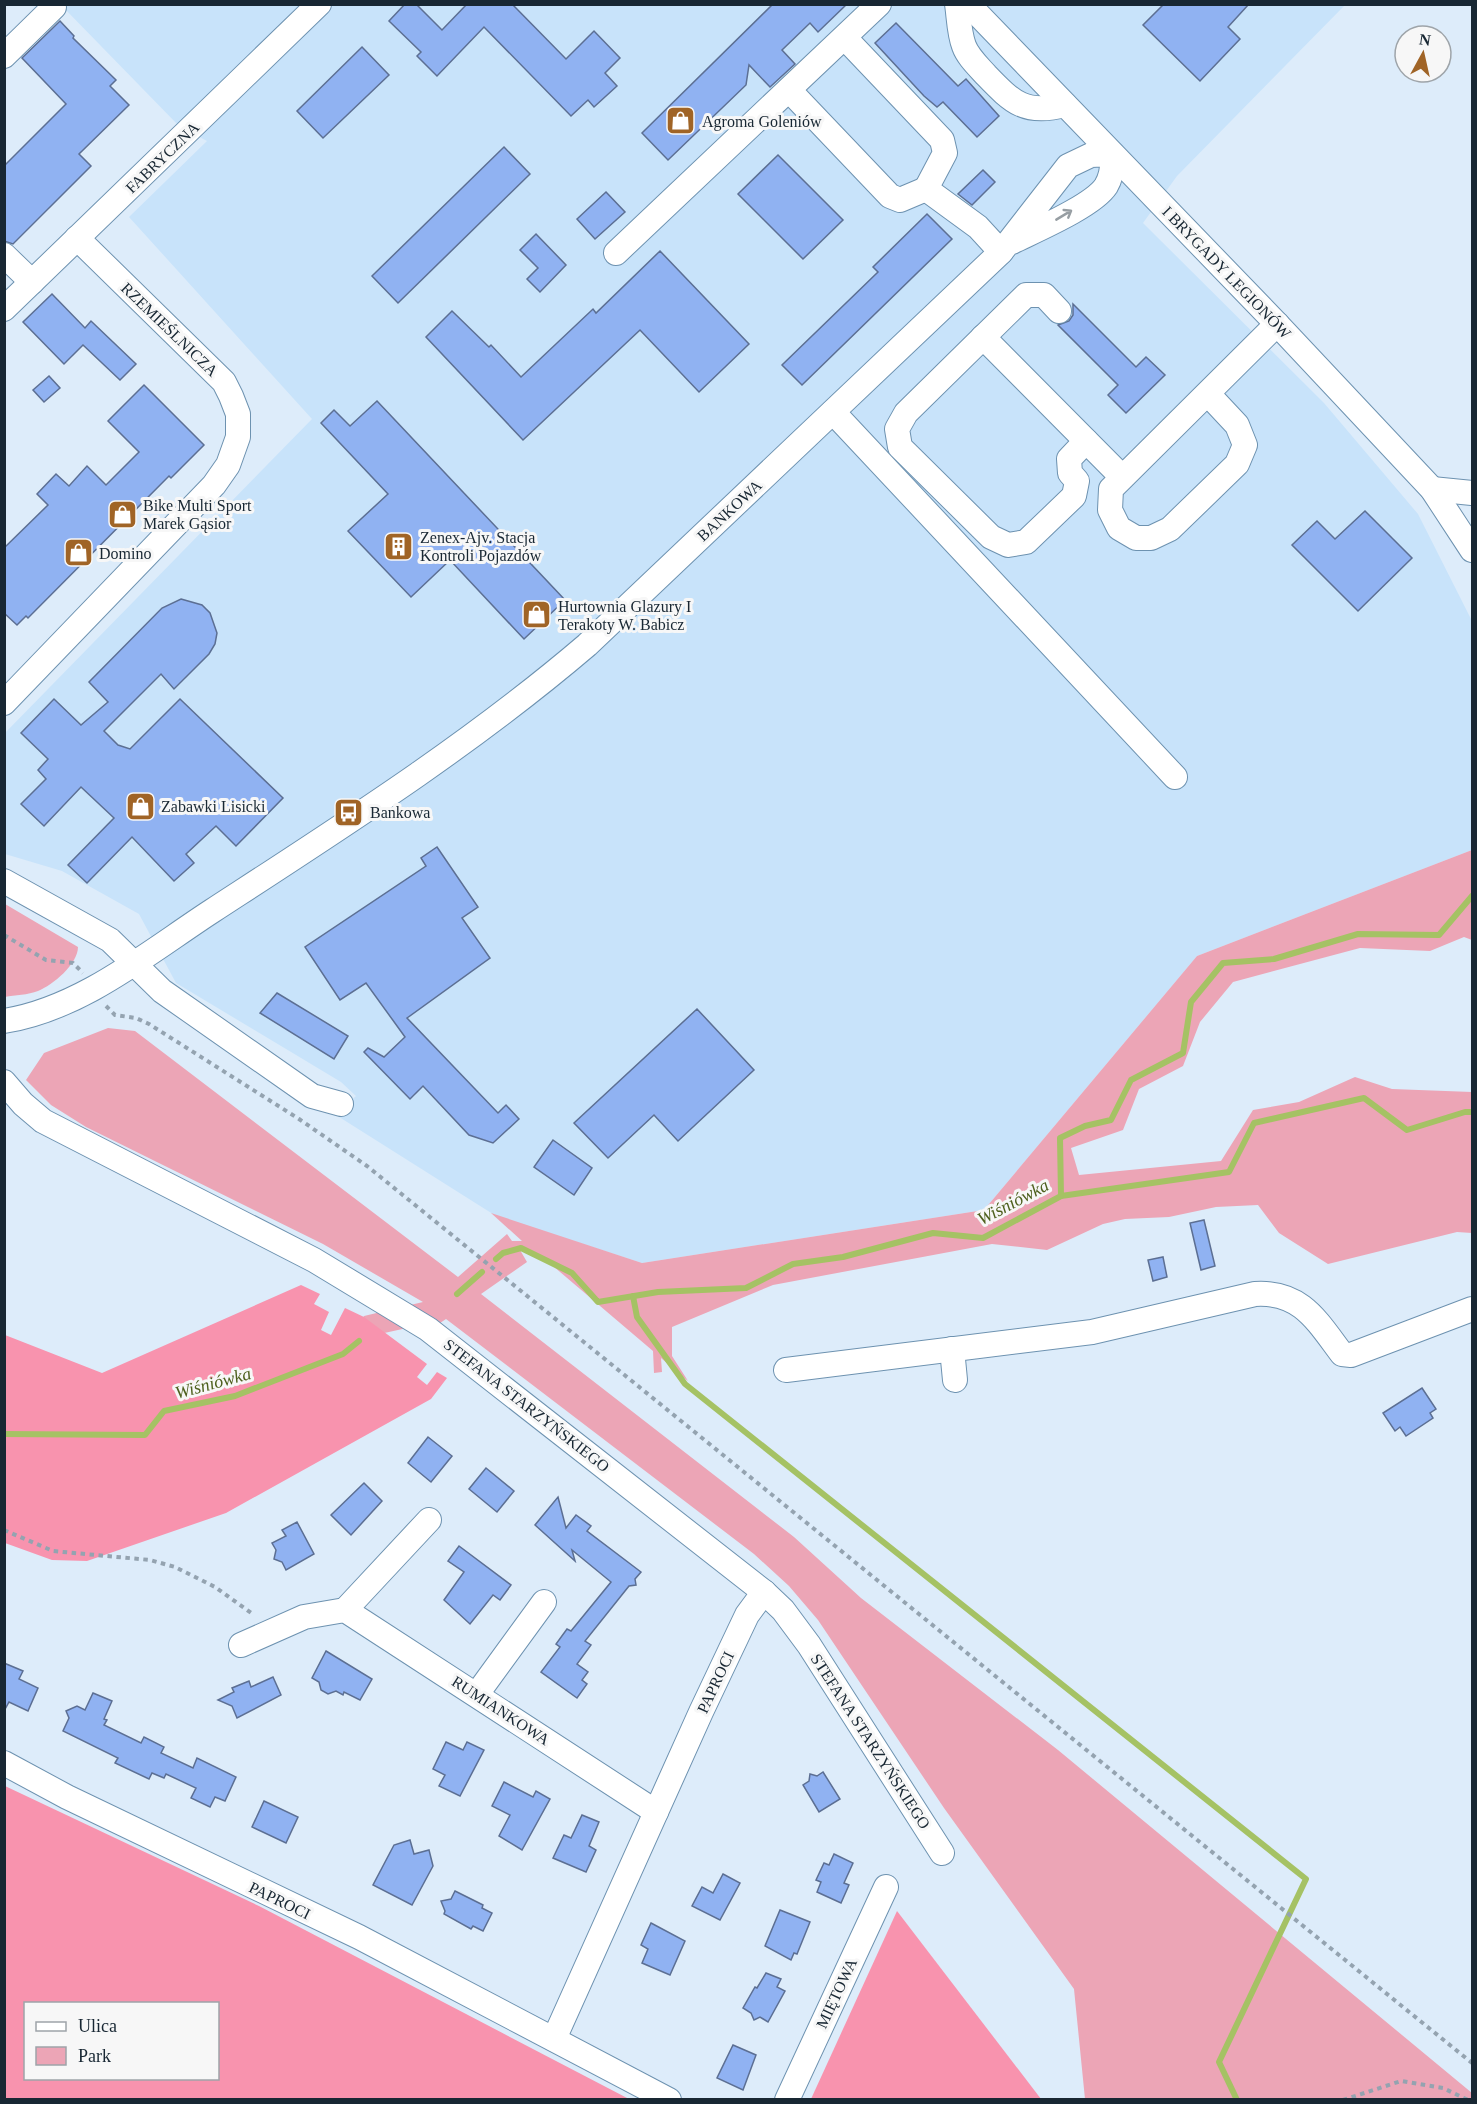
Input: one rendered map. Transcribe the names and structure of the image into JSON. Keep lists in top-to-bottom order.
{
  "streets": {
    "street": [
      "FABRYCZNA",
      "I BRYGADY LEGIONÓW",
      "RZEMIEŚLNICZA",
      "BANKOWA",
      "STEFANA STARZYŃSKIEGO",
      "PAPROCI",
      "RUMIANKOWA",
      "MIĘTOWA"
    ]
  },
  "crossings": [
    ["FABRYCZNA", "RZEMIEŚLNICZA"],
    ["I BRYGADY LEGIONÓW", "BANKOWA"],
    ["STEFANA STARZYŃSKIEGO", "PAPROCI"],
    ["PAPROCI", "RUMIANKOWA"]
  ],
  "water": ["Wiśniówka"],
  "places": {
    "shop": [
      "Agroma Goleniów",
      "Bike Multi Sport Marek Gąsior",
      "Domino",
      "Hurtownia Glazury I Terakoty W. Babicz",
      "Zabawki Lisicki"
    ],
    "building": ["Zenex-Ajv. Stacja Kontroli Pojazdów"],
    "bus stop": ["Bankowa"]
  },
  "legend": ["Ulica", "Park"],
  "north": "top"
}
